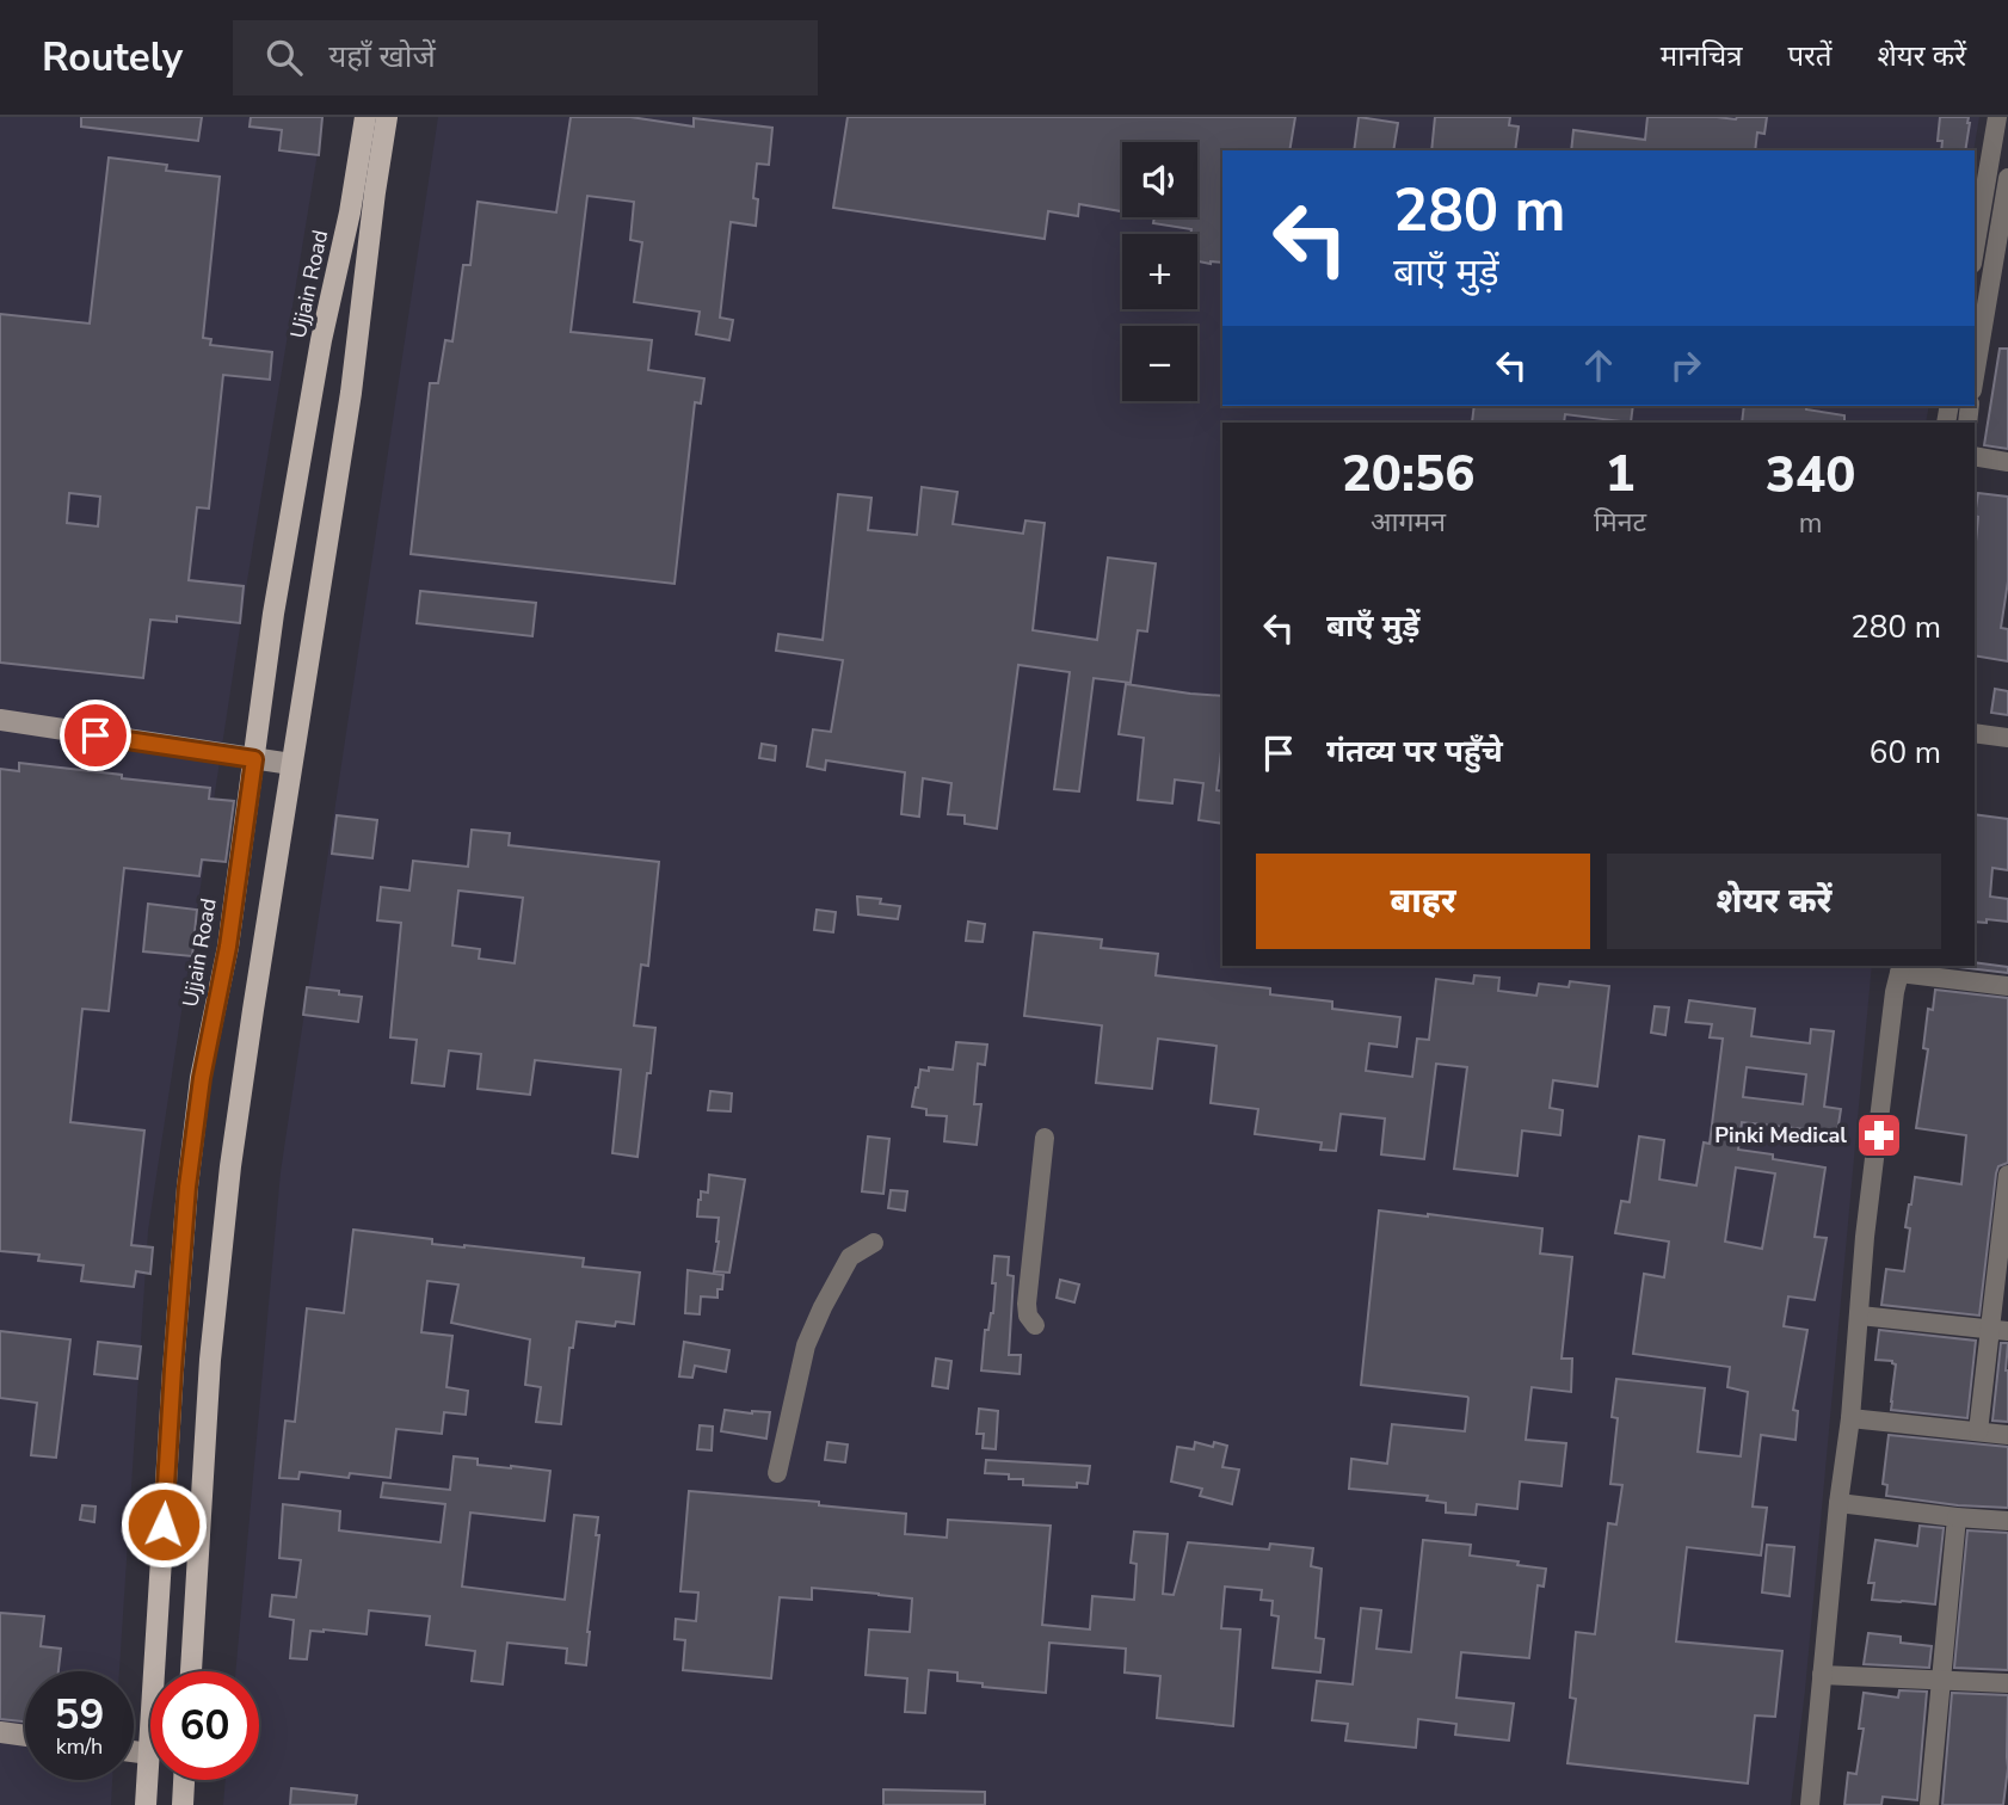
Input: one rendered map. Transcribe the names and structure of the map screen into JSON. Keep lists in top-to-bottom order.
{
  "streets": {
    "main road": ["Ujjain Road"]
  },
  "places": {
    "pharmacy": ["Pinki Medical"]
  },
  "page": {
    "header": "Routely",
    "search": "यहाँ खोजें",
    "nav": ["मानचित्र", "परतें", "शेयर करें"],
    "map_buttons": ["+", "−"],
    "turn": ["280 m", "बाएँ मुड़ें"],
    "eta": [
      "20:56",
      "आगमन",
      "1",
      "मिनट",
      "340",
      "m"
    ],
    "list": [
      {
        "name": "बाएँ मुड़ें",
        "value": "280 m"
      },
      {
        "name": "गंतव्य पर पहुँचे",
        "value": "60 m"
      }
    ],
    "buttons": ["बाहर", "शेयर करें"],
    "speed": "59 km/h",
    "limit": "60"
  }
}
